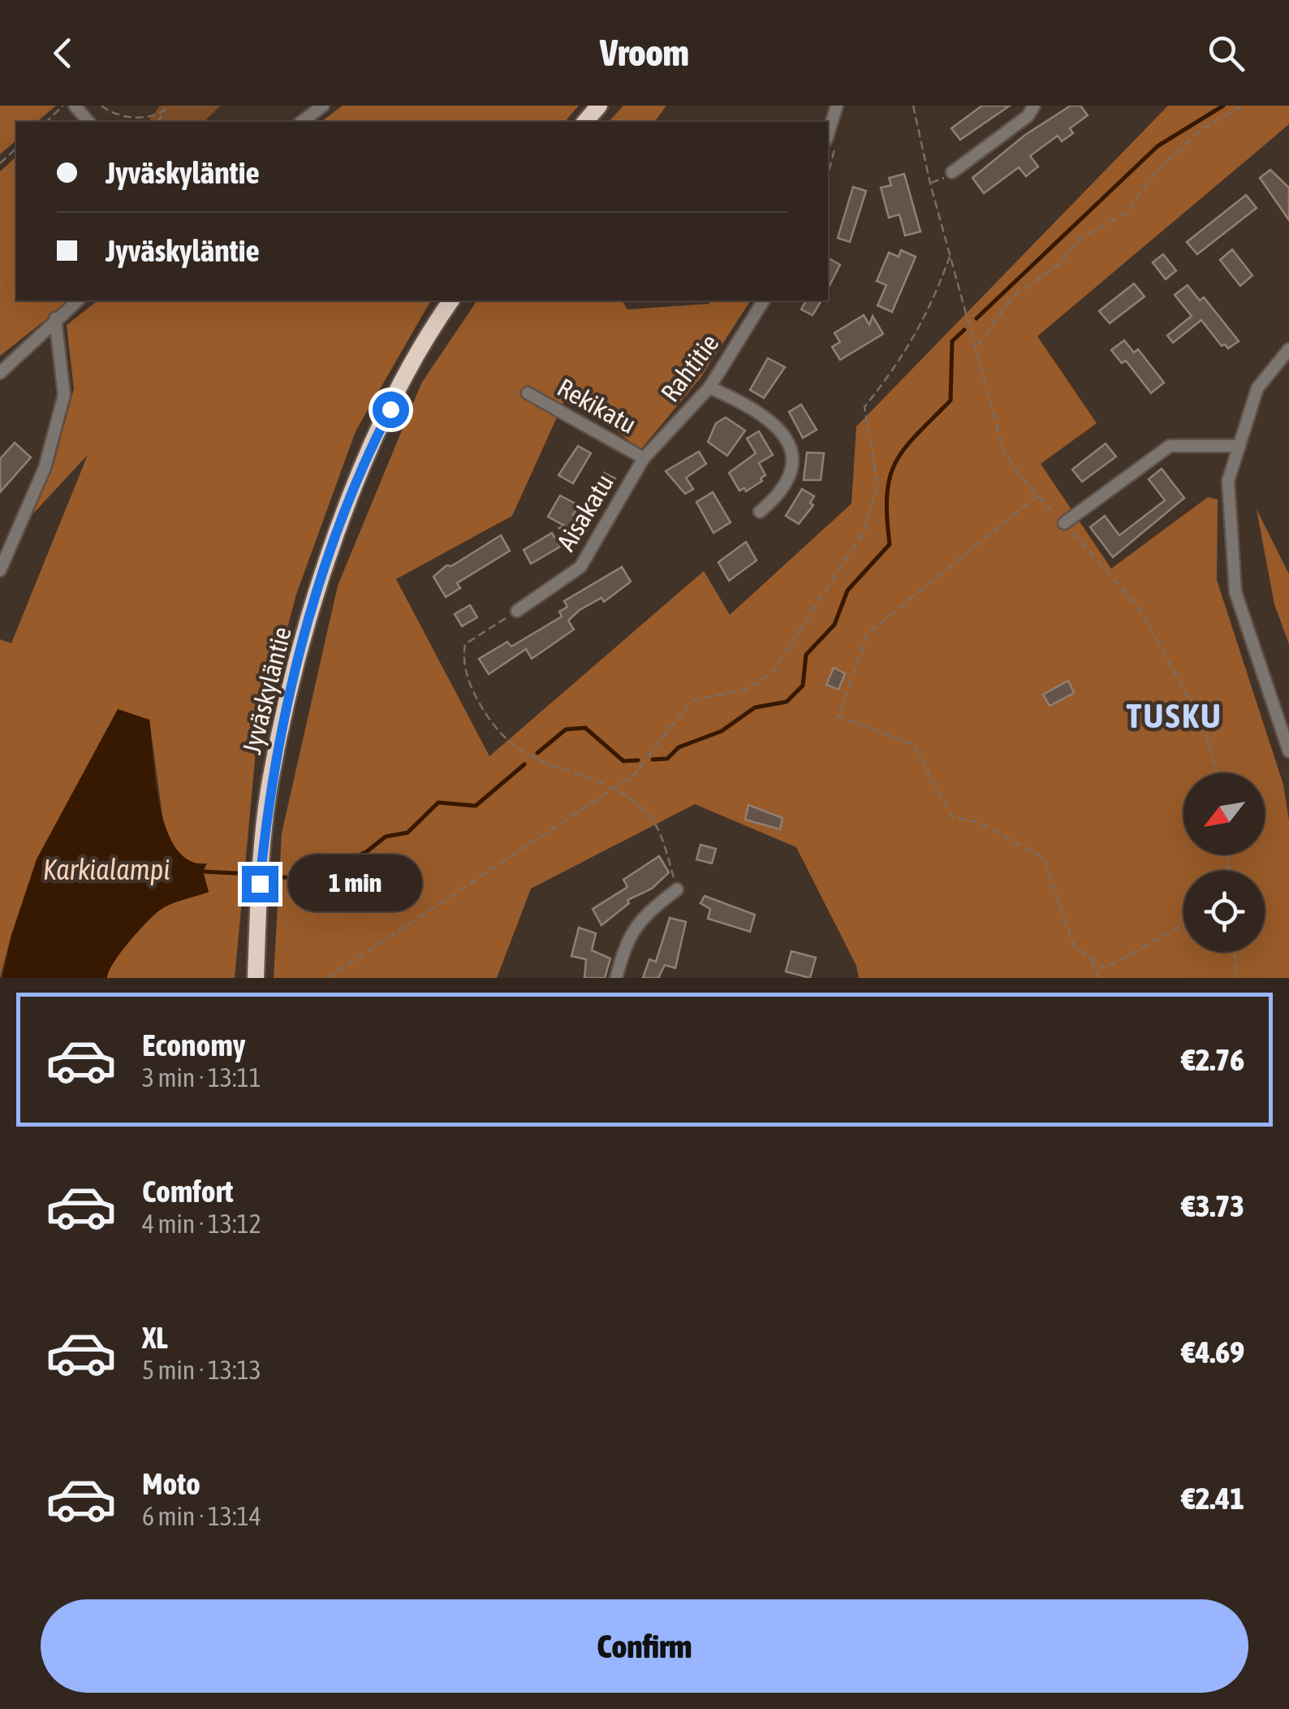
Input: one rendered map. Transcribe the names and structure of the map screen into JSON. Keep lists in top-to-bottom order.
{
  "streets": {
    "highway": ["Jyväskyläntie"],
    "street": ["Rahtitie", "Rekikatu", "Aisakatu"]
  },
  "crossings": [
    ["Rahtitie", "Rekikatu"],
    ["Rahtitie", "Aisakatu"],
    ["Rekikatu", "Aisakatu"]
  ],
  "districts": ["TUSKU"],
  "water": ["Karkialampi"],
  "north": "bottom left",
  "page": {
    "header": "Vroom",
    "banner": ["Jyväskyläntie", "Jyväskyläntie"],
    "bubble": "1 min",
    "list": [
      {
        "name": "Economy",
        "note": "3 min · 13:11",
        "value": "€2.76"
      },
      {
        "name": "Comfort",
        "note": "4 min · 13:12",
        "value": "€3.73"
      },
      {
        "name": "XL",
        "note": "5 min · 13:13",
        "value": "€4.69"
      },
      {
        "name": "Moto",
        "note": "6 min · 13:14",
        "value": "€2.41"
      }
    ],
    "buttons": "Confirm"
  }
}
